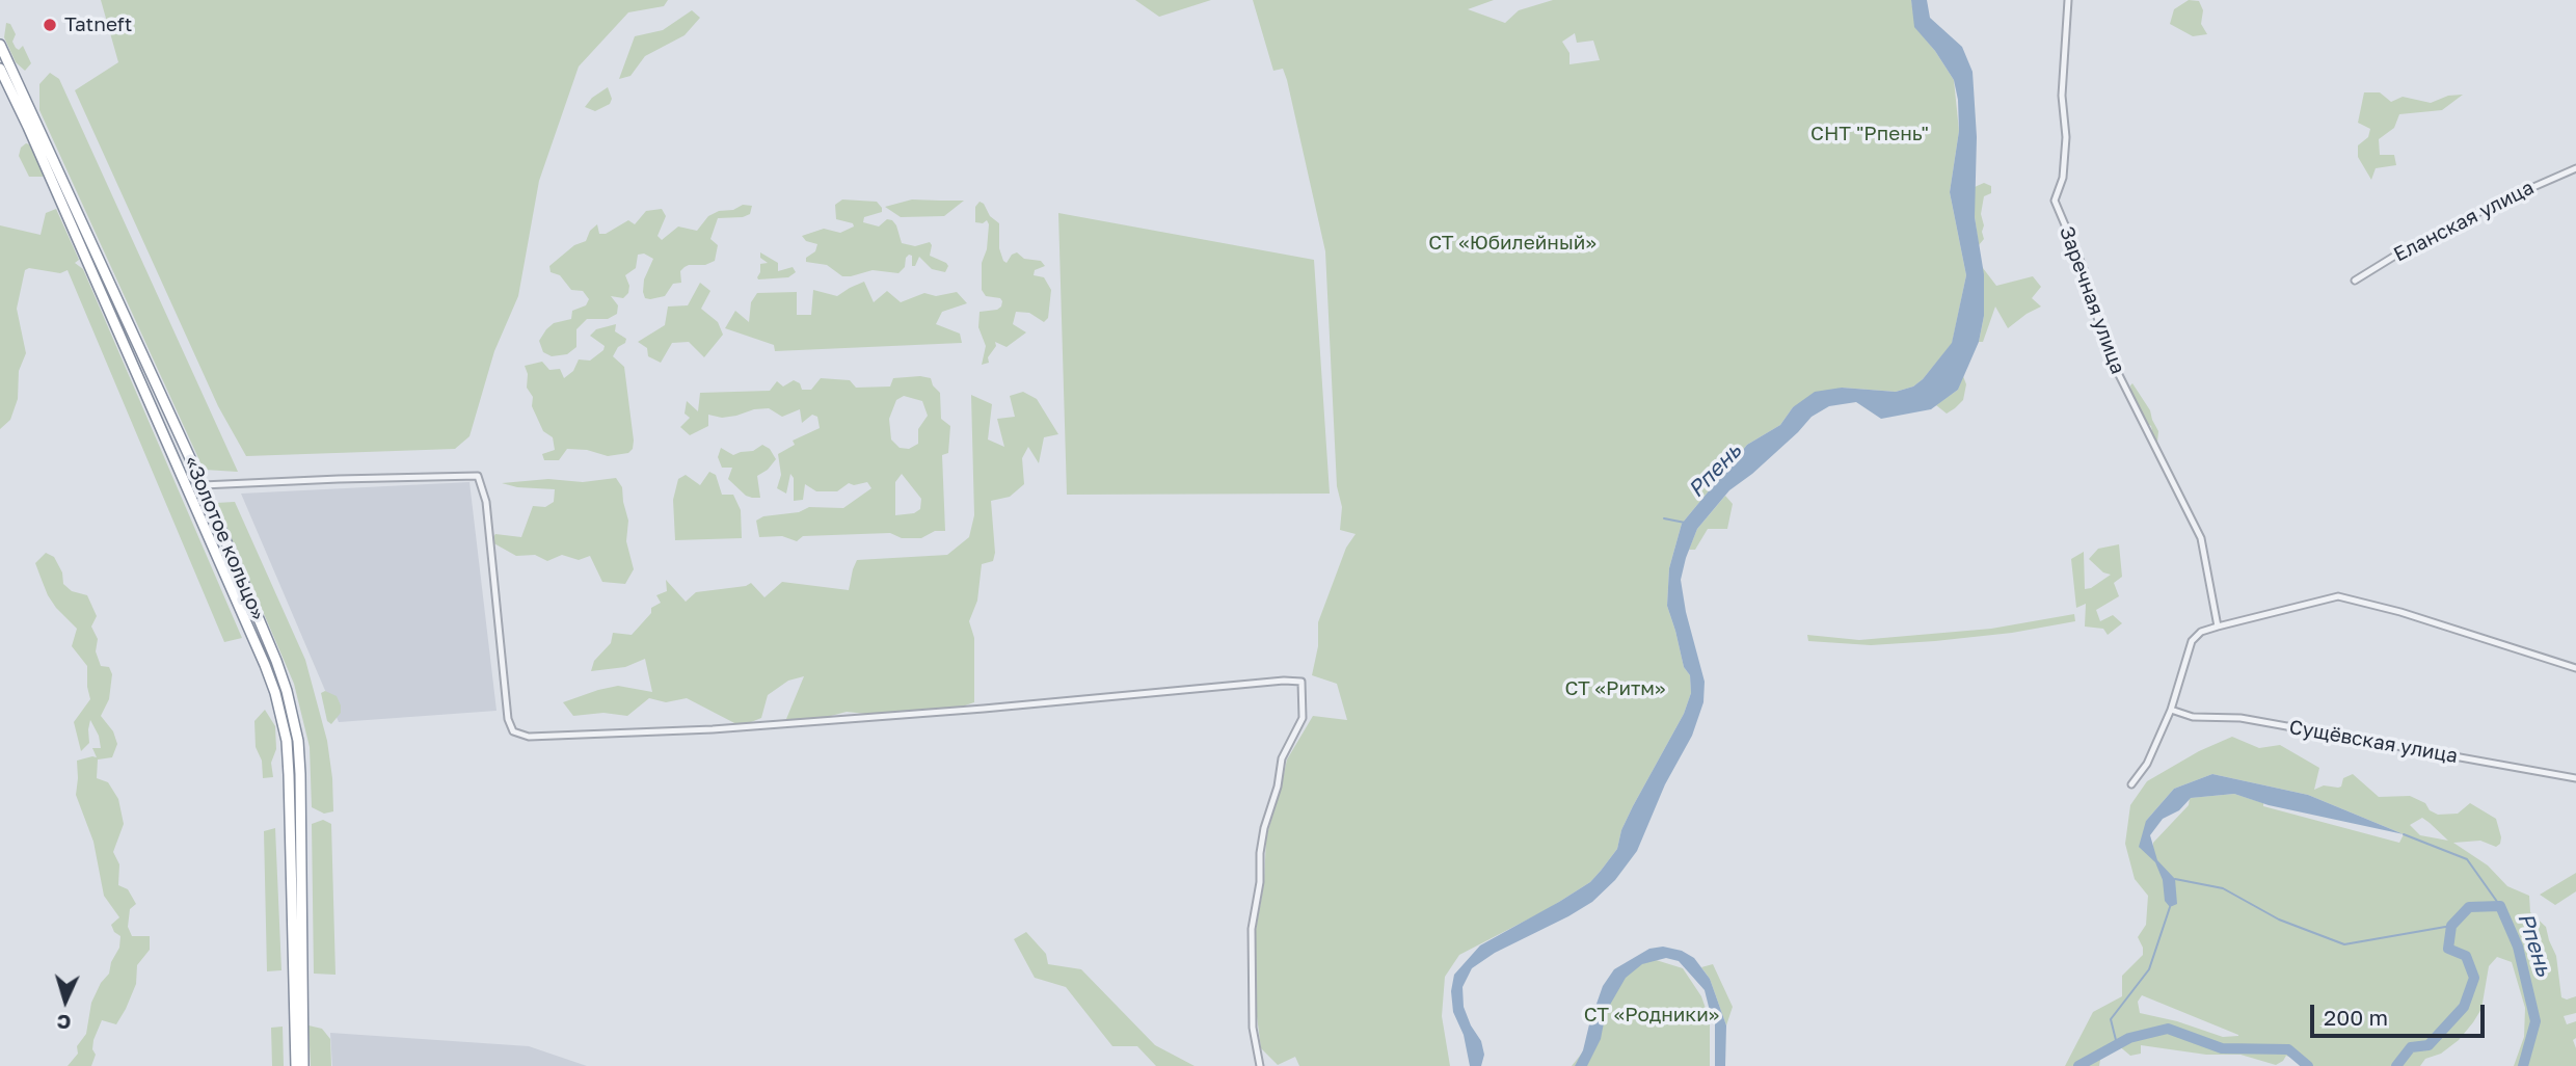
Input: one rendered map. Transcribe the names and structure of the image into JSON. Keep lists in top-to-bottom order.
{
  "streets": {
    "highway": ["«Золотое кольцо»"],
    "street": ["Еланская улица", "Заречная улица", "Сущёвская улица"]
  },
  "water": ["Рпень"],
  "parks": [
    "СНТ \"Рпень\"",
    "СТ «Юбилейный»",
    "СТ «Ритм»",
    "СТ «Родники»"
  ],
  "places": ["Tatneft"],
  "scale_bar": "200 m",
  "north": "bottom"
}
